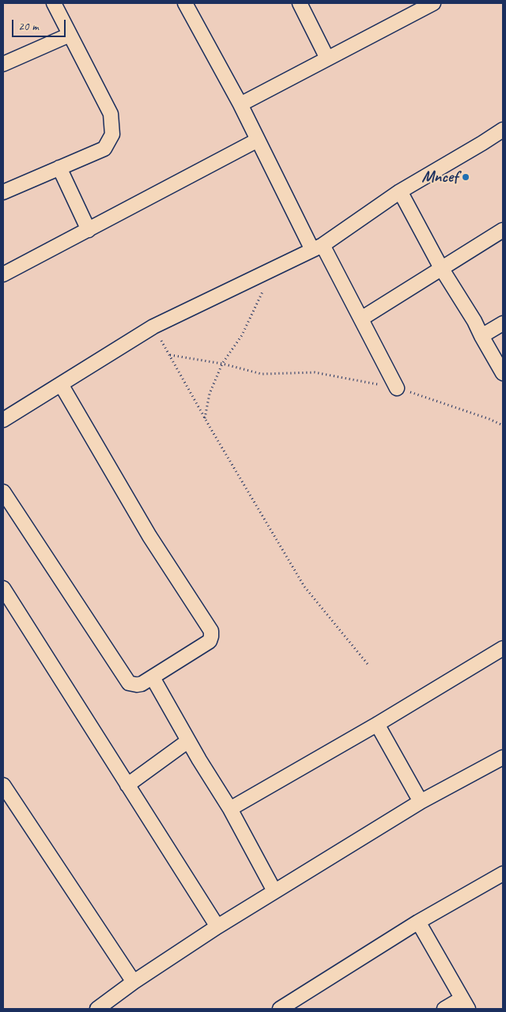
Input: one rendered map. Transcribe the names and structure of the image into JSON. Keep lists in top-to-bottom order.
{
  "places": ["Mncef"],
  "scale_bar": "20 m"
}
